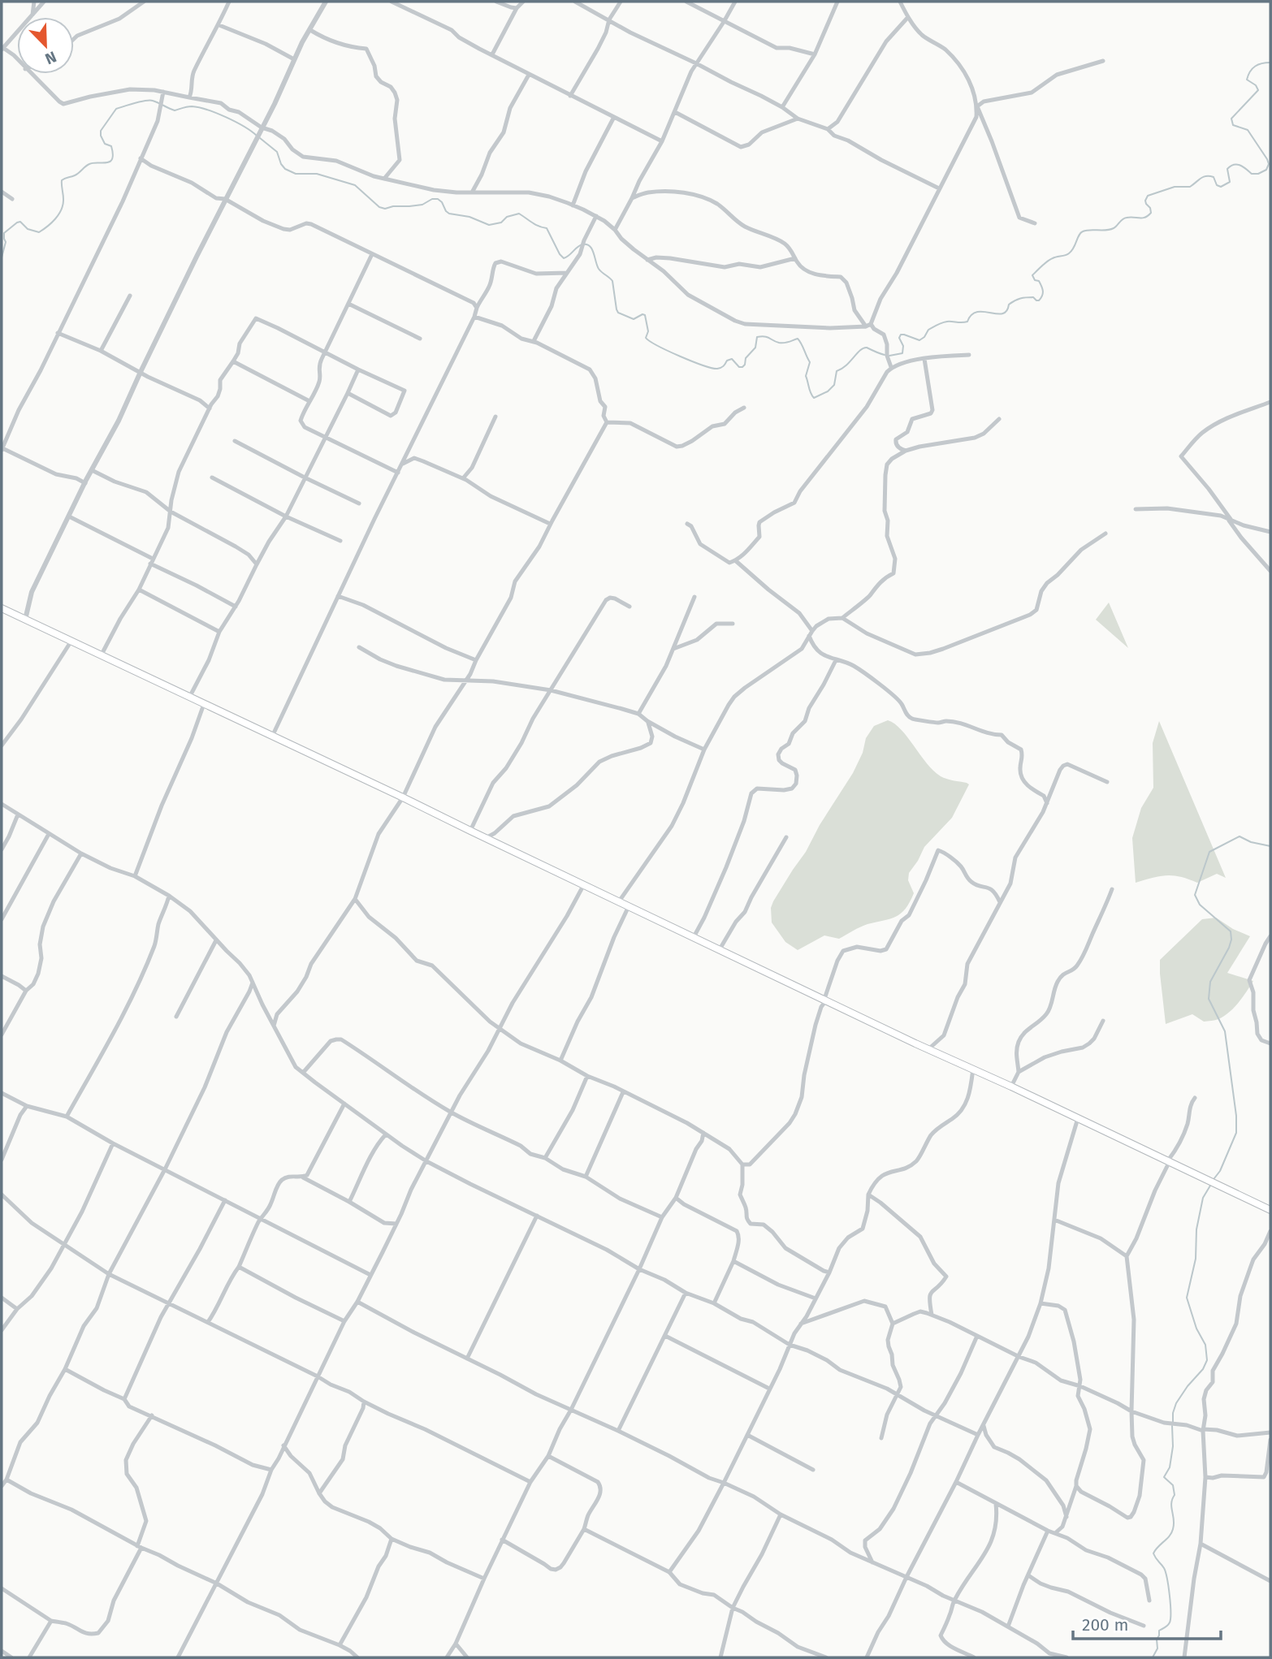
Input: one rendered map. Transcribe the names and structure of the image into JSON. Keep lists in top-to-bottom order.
{
  "scale_bar": "200 m",
  "north": "bottom right"
}
